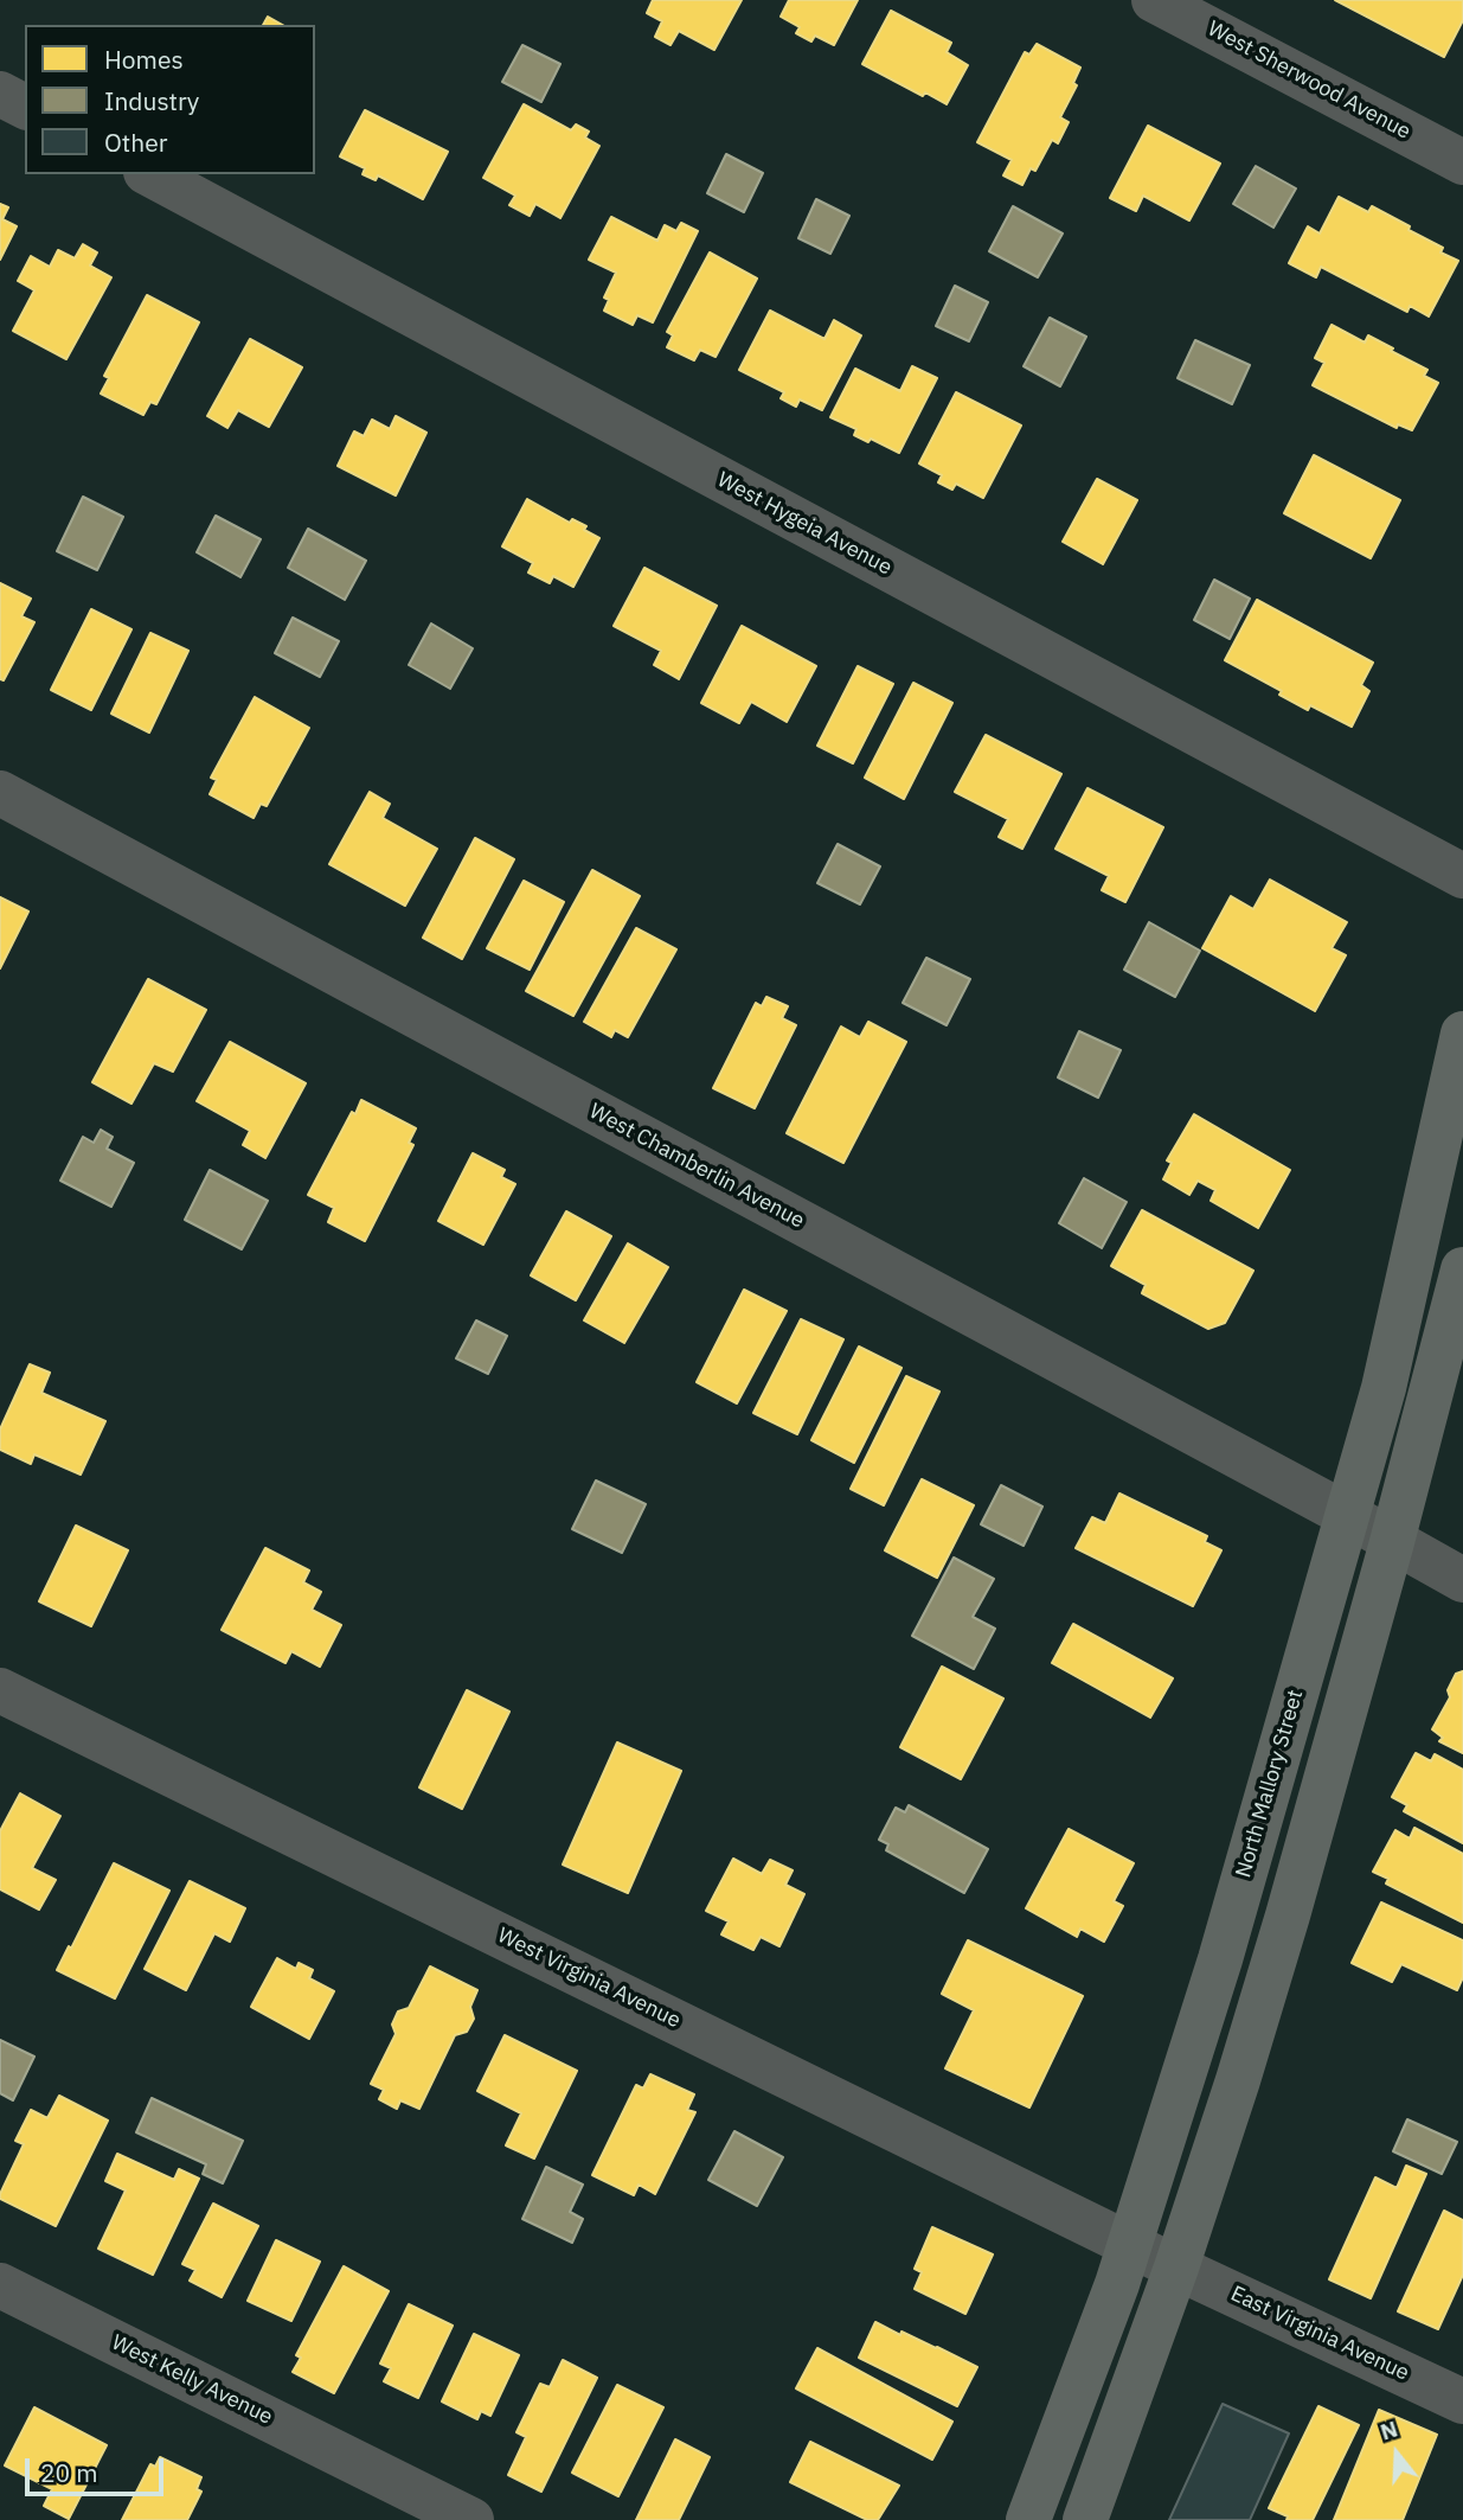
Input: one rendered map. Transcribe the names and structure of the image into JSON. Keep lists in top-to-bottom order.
{
  "streets": {
    "main road": ["North Mallory Street"],
    "street": [
      "West Sherwood Avenue",
      "West Hygeia Avenue",
      "West Chamberlin Avenue",
      "West Virginia Avenue",
      "East Virginia Avenue",
      "West Kelly Avenue"
    ]
  },
  "crossings": [
    ["West Chamberlin Avenue", "North Mallory Street"],
    ["North Mallory Street", "West Virginia Avenue"],
    ["West Virginia Avenue", "East Virginia Avenue"]
  ],
  "legend": ["Homes", "Industry", "Other"],
  "scale_bar": "20 m",
  "north": "top"
}
